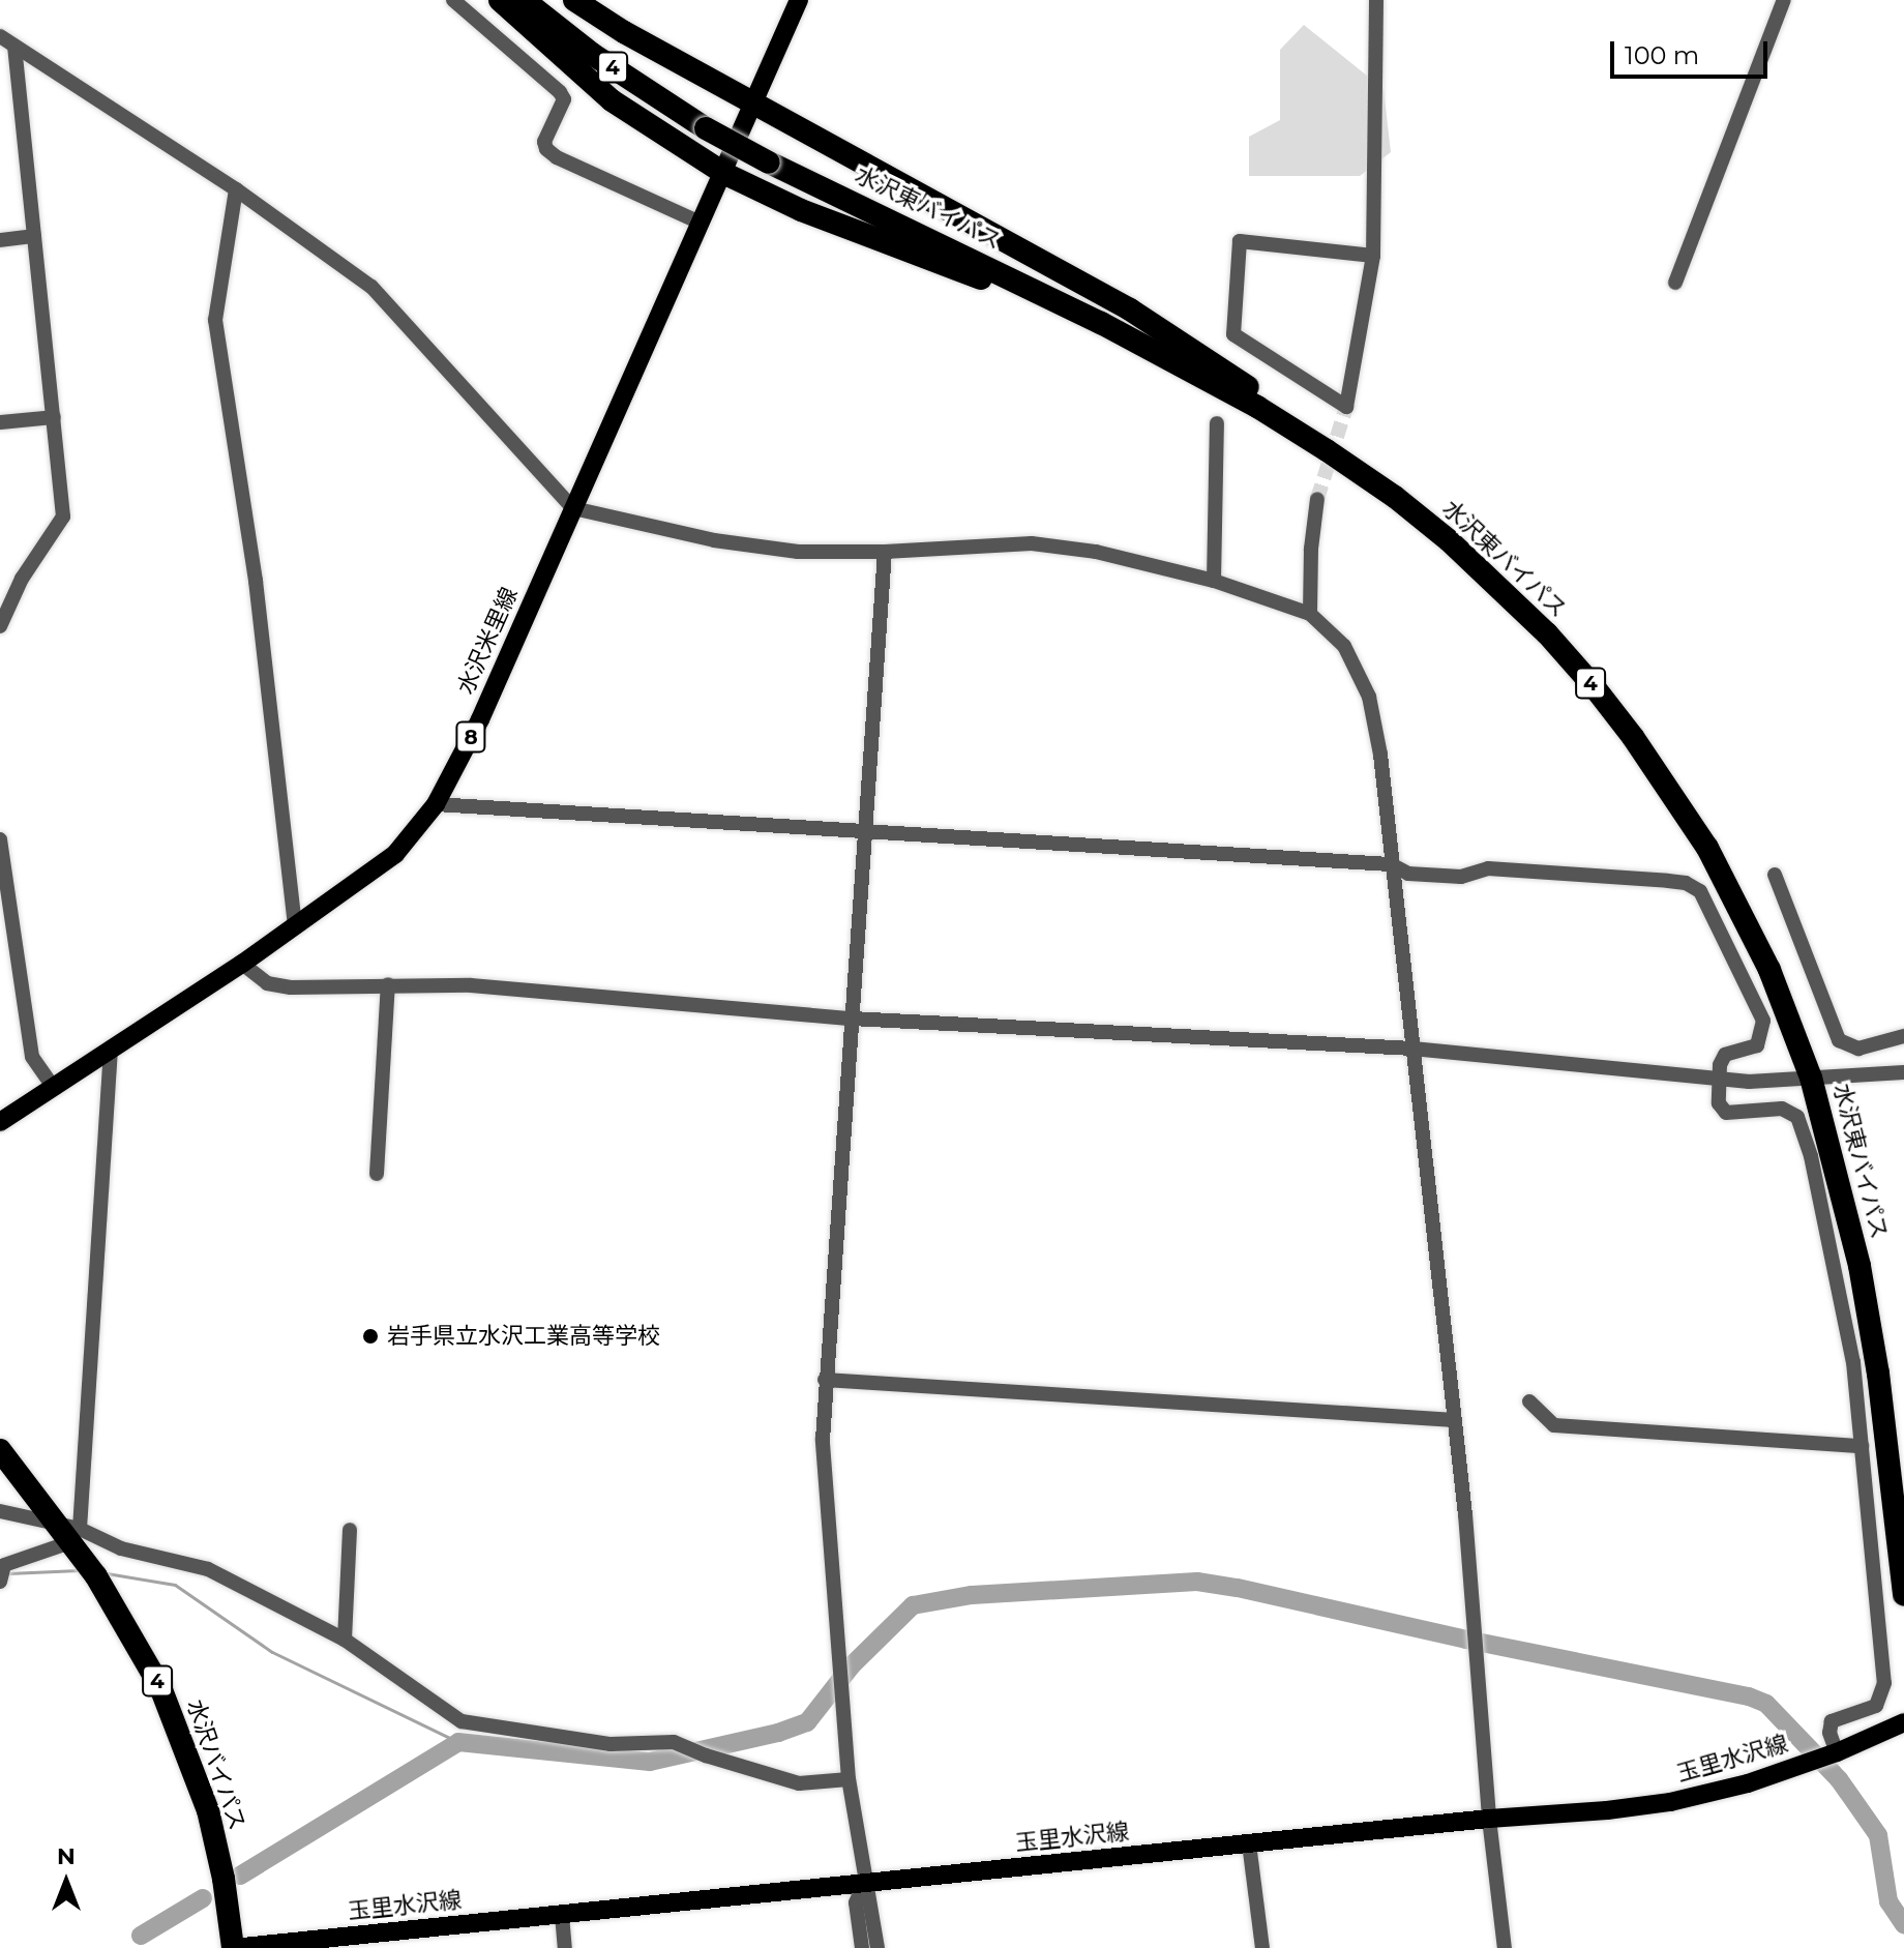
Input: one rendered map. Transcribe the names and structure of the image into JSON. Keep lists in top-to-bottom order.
{
  "streets": {
    "highway": ["4", "水沢東バイパス", "水沢バイパス"],
    "main road": ["水沢米里線", "8", "玉里水沢線"]
  },
  "crossings": [
    ["玉里水沢線", "水沢バイパス"]
  ],
  "places": ["岩手県立水沢工業高等学校"],
  "scale_bar": "100 m",
  "north": "top"
}
